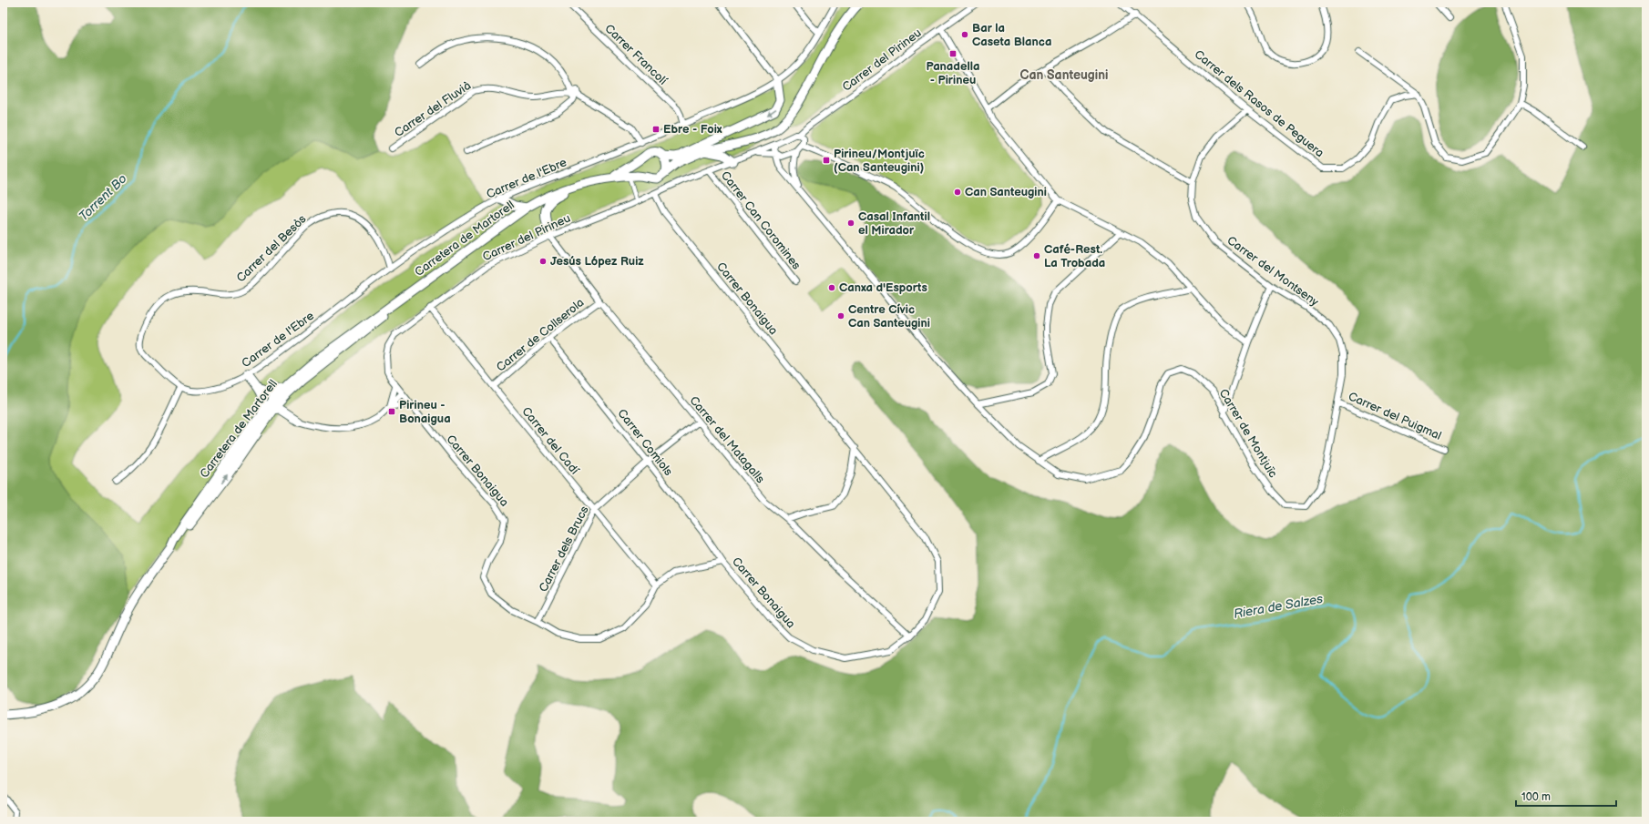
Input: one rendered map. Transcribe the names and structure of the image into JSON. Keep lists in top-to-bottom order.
{
  "streets": {
    "main road": ["Carretera de Martorell"],
    "street": [
      "Carrer Francolí",
      "Carrer del Pirineu",
      "Carrer dels Rasos de Peguera",
      "Carrer del Fluvià",
      "Carrer de l'Ebre",
      "Carrer Can Coromines",
      "Carrer del Besòs",
      "Carrer del Montseny",
      "Carrer Bonaigua",
      "Carrer de Collserola",
      "Carrer del Puigmal",
      "Carrer de Montjuïc",
      "Carrer del Matagalls",
      "Carrer del Cadí",
      "Carrer Comiols",
      "Carrer dels Brucs"
    ]
  },
  "crossings": [
    ["Carrer Francolí", "Carrer de l'Ebre"],
    ["Carrer del Pirineu", "Carrer Can Coromines"],
    ["Carrer del Pirineu", "Carrer Bonaigua"],
    ["Carrer del Pirineu", "Carrer del Matagalls"],
    ["Carrer del Pirineu", "Carrer del Cadí"],
    ["Carrer dels Rasos de Peguera", "Carrer del Montseny"],
    ["Carrer de l'Ebre", "Carrer del Besòs"],
    ["Carrer del Montseny", "Carrer del Puigmal"],
    ["Carrer del Montseny", "Carrer de Montjuïc"],
    ["Carrer Bonaigua", "Carrer del Matagalls"],
    ["Carrer Bonaigua", "Carrer del Cadí"],
    ["Carrer Bonaigua", "Carrer Comiols"],
    ["Carrer Bonaigua", "Carrer dels Brucs"],
    ["Carrer de Collserola", "Carrer del Matagalls"],
    ["Carrer de Collserola", "Carrer del Cadí"],
    ["Carrer de Collserola", "Carrer Comiols"],
    ["Carrer del Puigmal", "Carrer de Montjuïc"],
    ["Carrer del Matagalls", "Carrer dels Brucs"],
    ["Carrer del Cadí", "Carrer dels Brucs"],
    ["Carrer Comiols", "Carrer dels Brucs"]
  ],
  "districts": ["Can Santeugini"],
  "water": ["Torrent Bo", "Riera de Salzes"],
  "places": {
    "other": [
      "Bar la Caseta Blanca",
      "Can Santeugini",
      "Casal Infantil el Mirador",
      "Café-Rest. La Trobada",
      "Jesús López Ruiz",
      "Canxa d'Esports",
      "Centre Cívic Can Santeugini"
    ],
    "transit": [
      "Panadella - Pirineu",
      "Ebre - Foix",
      "Pirineu/Montjuïc (Can Santeugini)",
      "Pirineu - Bonaigua"
    ]
  },
  "scale_bar": "100 m"
}
